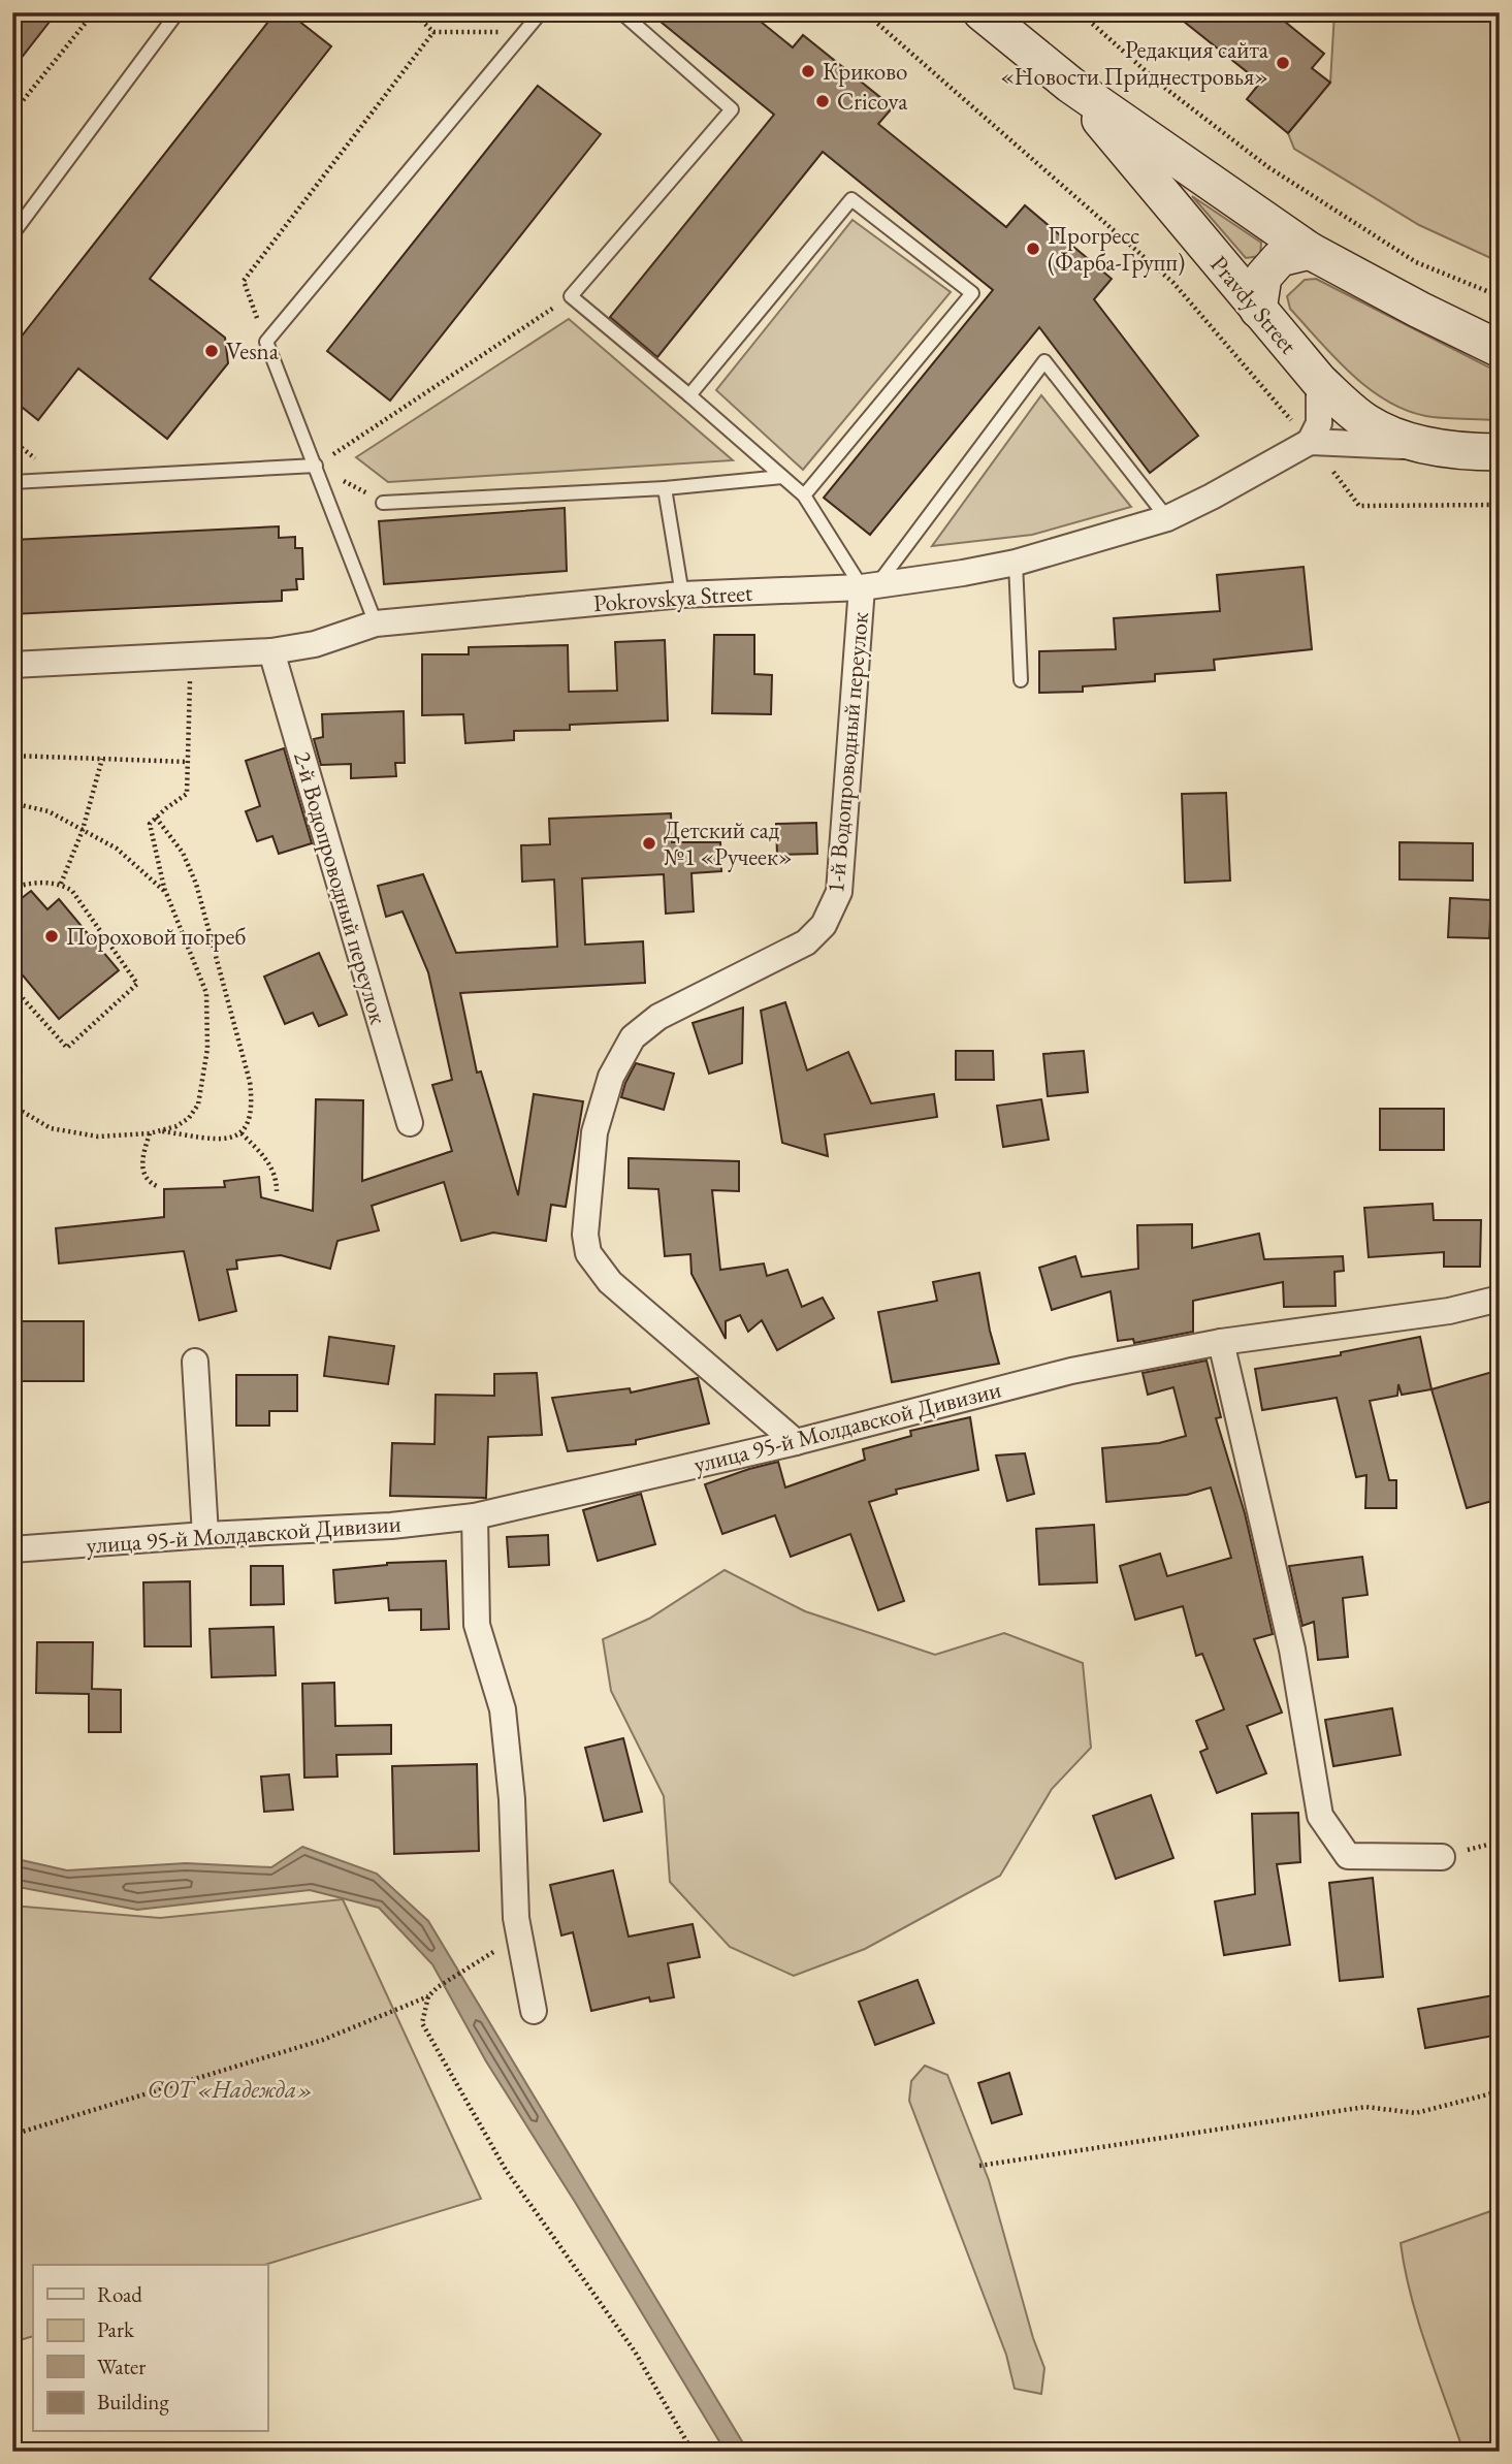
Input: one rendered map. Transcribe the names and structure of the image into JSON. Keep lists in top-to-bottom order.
{
  "streets": {
    "main road": ["Pravdy Street"],
    "street": [
      "Pokrovskya Street",
      "1-й Водопроводный переулок",
      "2-й Водопроводный переулок",
      "улица 95-й Молдавской Дивизии"
    ]
  },
  "crossings": [
    ["Pokrovskya Street", "1-й Водопроводный переулок"],
    ["Pokrovskya Street", "2-й Водопроводный переулок"],
    ["1-й Водопроводный переулок", "улица 95-й Молдавской Дивизии"]
  ],
  "parks": ["СОТ «Надежда»"],
  "places": [
    "Редакция сайта «Новости Приднестровья»",
    "Криково",
    "Cricova",
    "Прогресс (Фарба-Групп)",
    "Vesna",
    "Детский сад №1 «Ручеек»",
    "Пороховой погреб"
  ],
  "legend": [
    "Road",
    "Park",
    "Water",
    "Building"
  ]
}
